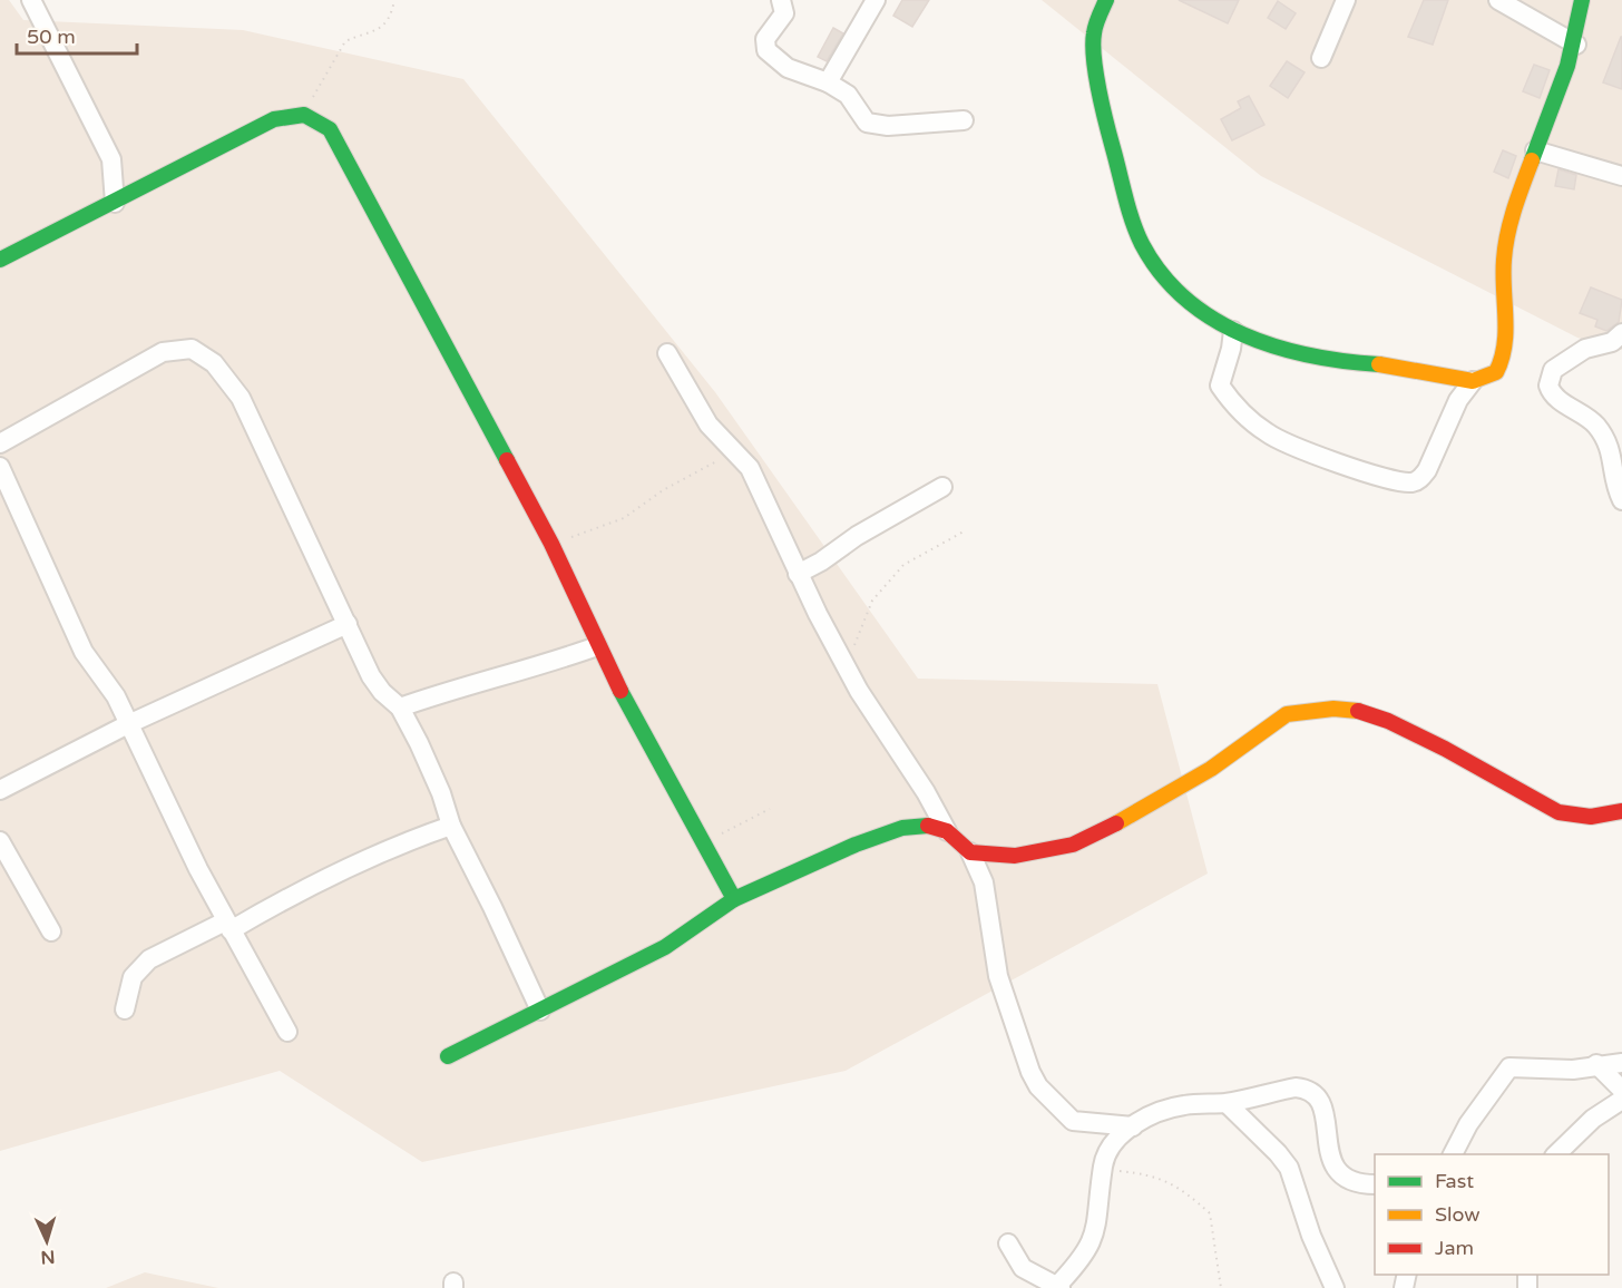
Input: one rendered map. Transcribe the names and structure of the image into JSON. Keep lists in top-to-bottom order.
{
  "legend": ["Fast", "Slow", "Jam"],
  "scale_bar": "50 m",
  "north": "bottom"
}
